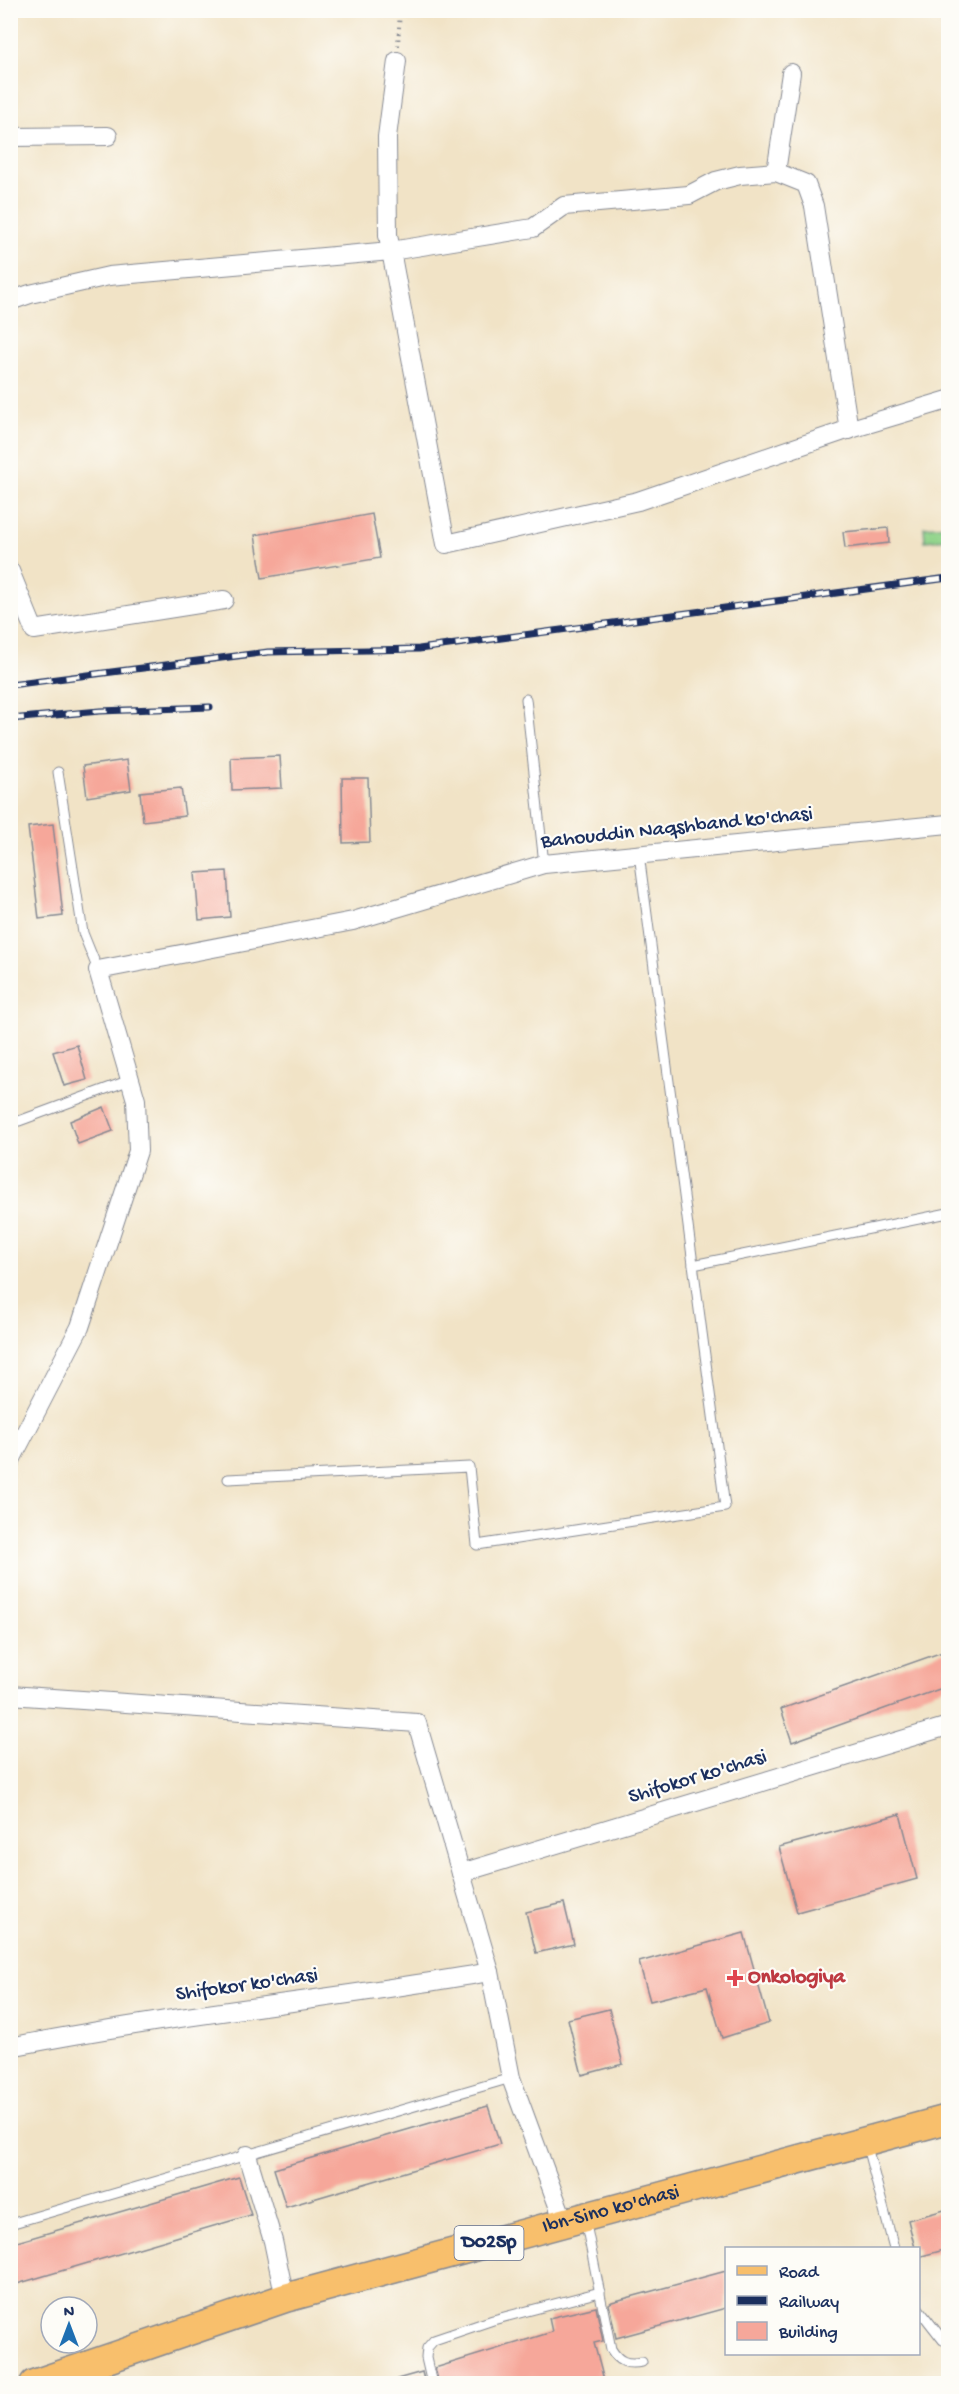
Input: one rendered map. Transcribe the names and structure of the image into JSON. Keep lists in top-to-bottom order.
{
  "streets": {
    "main road": ["Ibn-Sino ko'chasi", "D025p"],
    "street": ["Bahouddin Naqshband ko'chasi", "Shifokor ko'chasi"]
  },
  "places": {
    "health": ["Onkologiya"]
  },
  "legend": ["Road", "Railway", "Building"],
  "north": "top"
}
